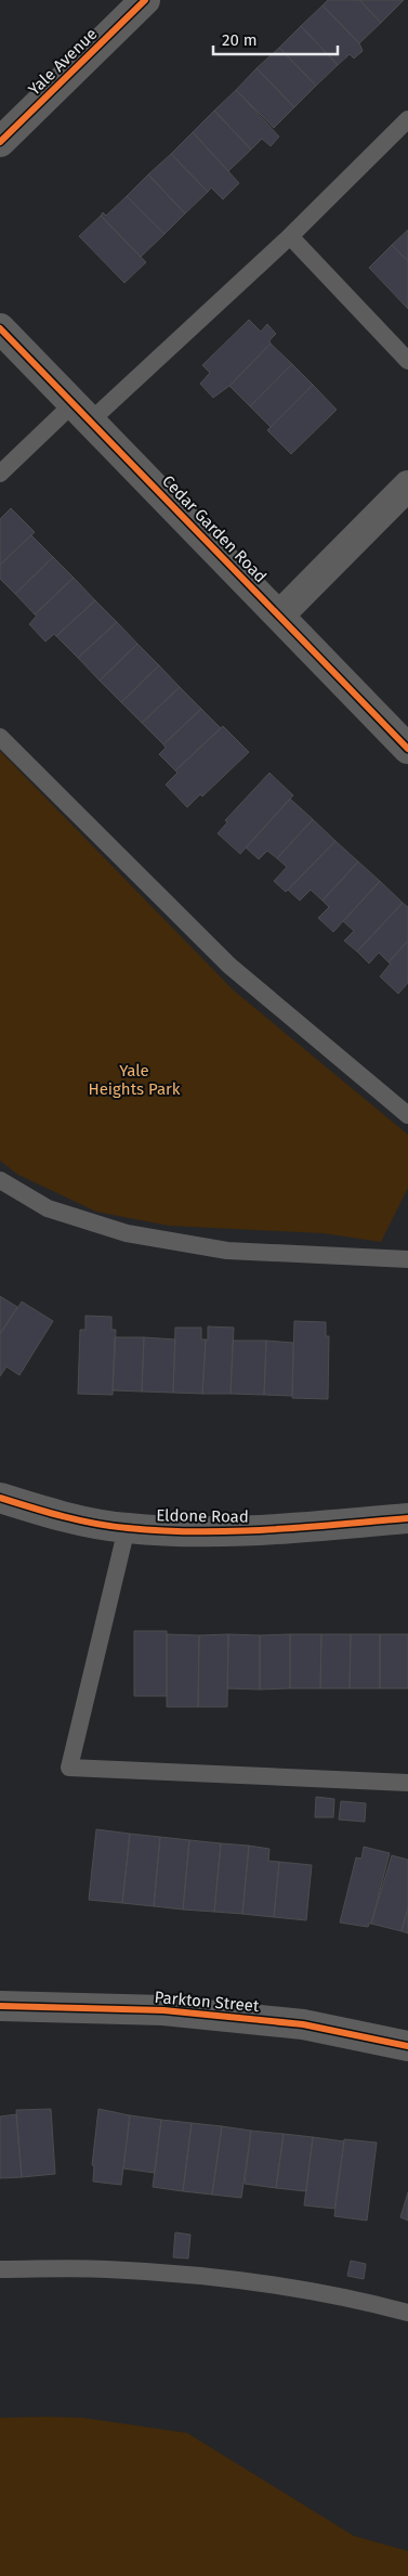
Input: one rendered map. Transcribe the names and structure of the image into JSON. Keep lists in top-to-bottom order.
{
  "streets": {
    "street": [
      "Yale Avenue",
      "Cedar Garden Road",
      "Eldone Road",
      "Parkton Street"
    ]
  },
  "parks": ["Yale Heights Park"],
  "scale_bar": "20 m"
}
